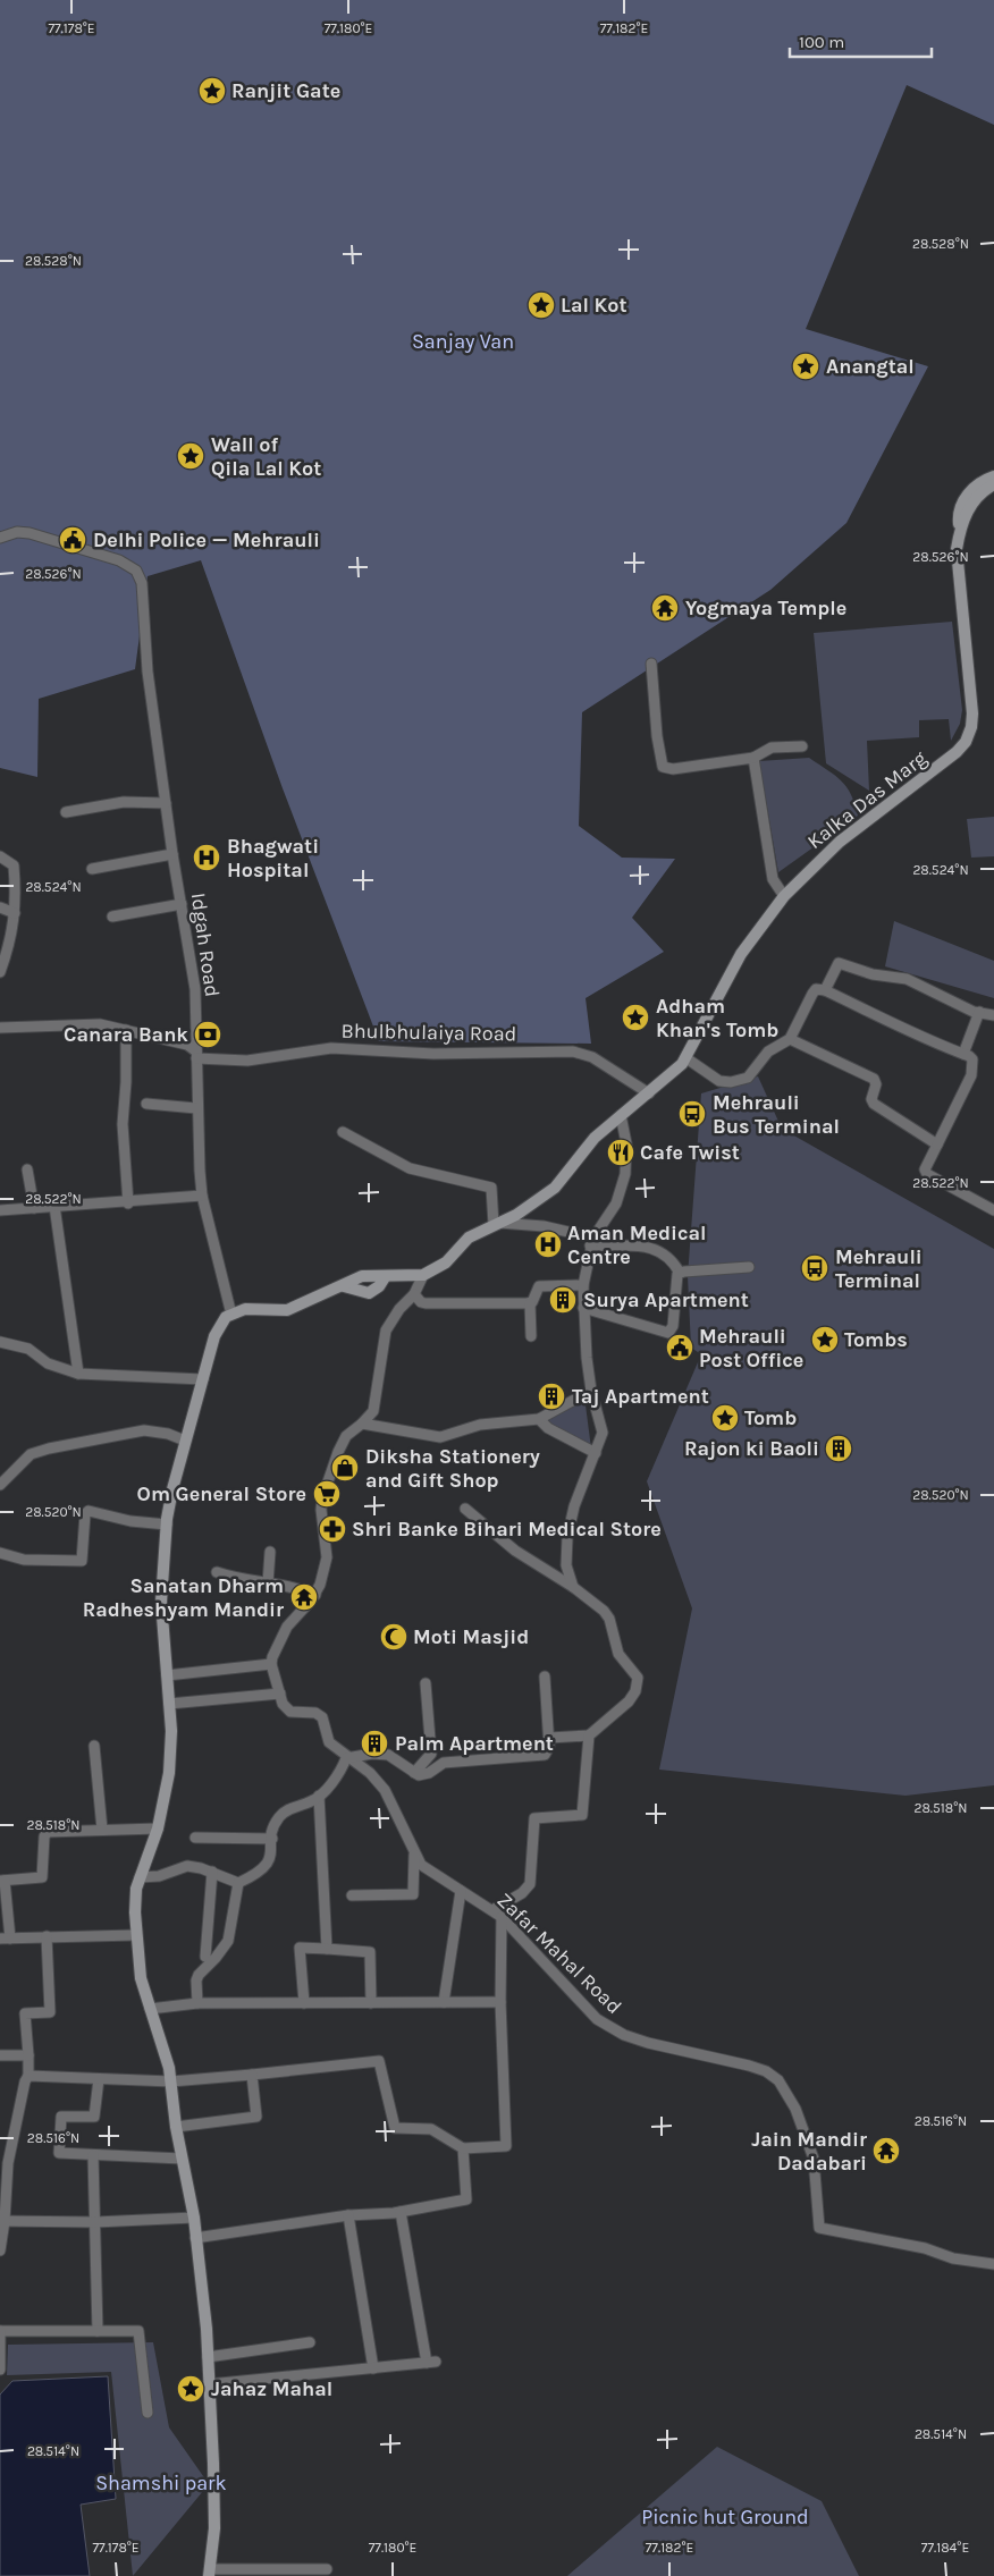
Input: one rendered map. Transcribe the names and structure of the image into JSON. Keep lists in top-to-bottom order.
{
  "streets": {
    "street": [
      "Kalka Das Marg",
      "Idgah Road",
      "Bhulbhulaiya Road",
      "Zafar Mahal Road"
    ]
  },
  "crossings": [
    ["Kalka Das Marg", "Bhulbhulaiya Road"],
    ["Idgah Road", "Bhulbhulaiya Road"]
  ],
  "parks": ["Sanjay Van", "Shamshi park", "Picnic hut Ground"],
  "places": {
    "place": [
      "Ranjit Gate",
      "Lal Kot",
      "Anangtal",
      "Wall of Qila Lal Kot",
      "Adham Khan's Tomb",
      "Tombs",
      "Tomb",
      "Jahaz Mahal"
    ],
    "public building": ["Delhi Police — Mehrauli", "Mehrauli Post Office"],
    "temple": ["Yogmaya Temple", "Sanatan Dharm Radheshyam Mandir", "Jain Mandir Dadabari"],
    "hospital": ["Bhagwati Hospital", "Aman Medical Centre"],
    "bank": ["Canara Bank"],
    "bus stop": ["Mehrauli Bus Terminal", "Mehrauli Terminal"],
    "restaurant": ["Cafe Twist"],
    "building": [
      "Surya Apartment",
      "Taj Apartment",
      "Rajon ki Baoli",
      "Palm Apartment"
    ],
    "shop": ["Diksha Stationery and Gift Shop"],
    "supermarket": ["Om General Store"],
    "pharmacy": ["Shri Banke Bihari Medical Store"],
    "mosque": ["Moti Masjid"]
  },
  "scale_bar": "100 m",
  "coordinates": [
    "77.178°E",
    "77.180°E",
    "77.182°E",
    "28.528°N",
    "28.526°N",
    "28.524°N",
    "28.522°N",
    "28.520°N",
    "28.518°N",
    "28.516°N",
    "28.514°N",
    "77.184°E"
  ]
}
